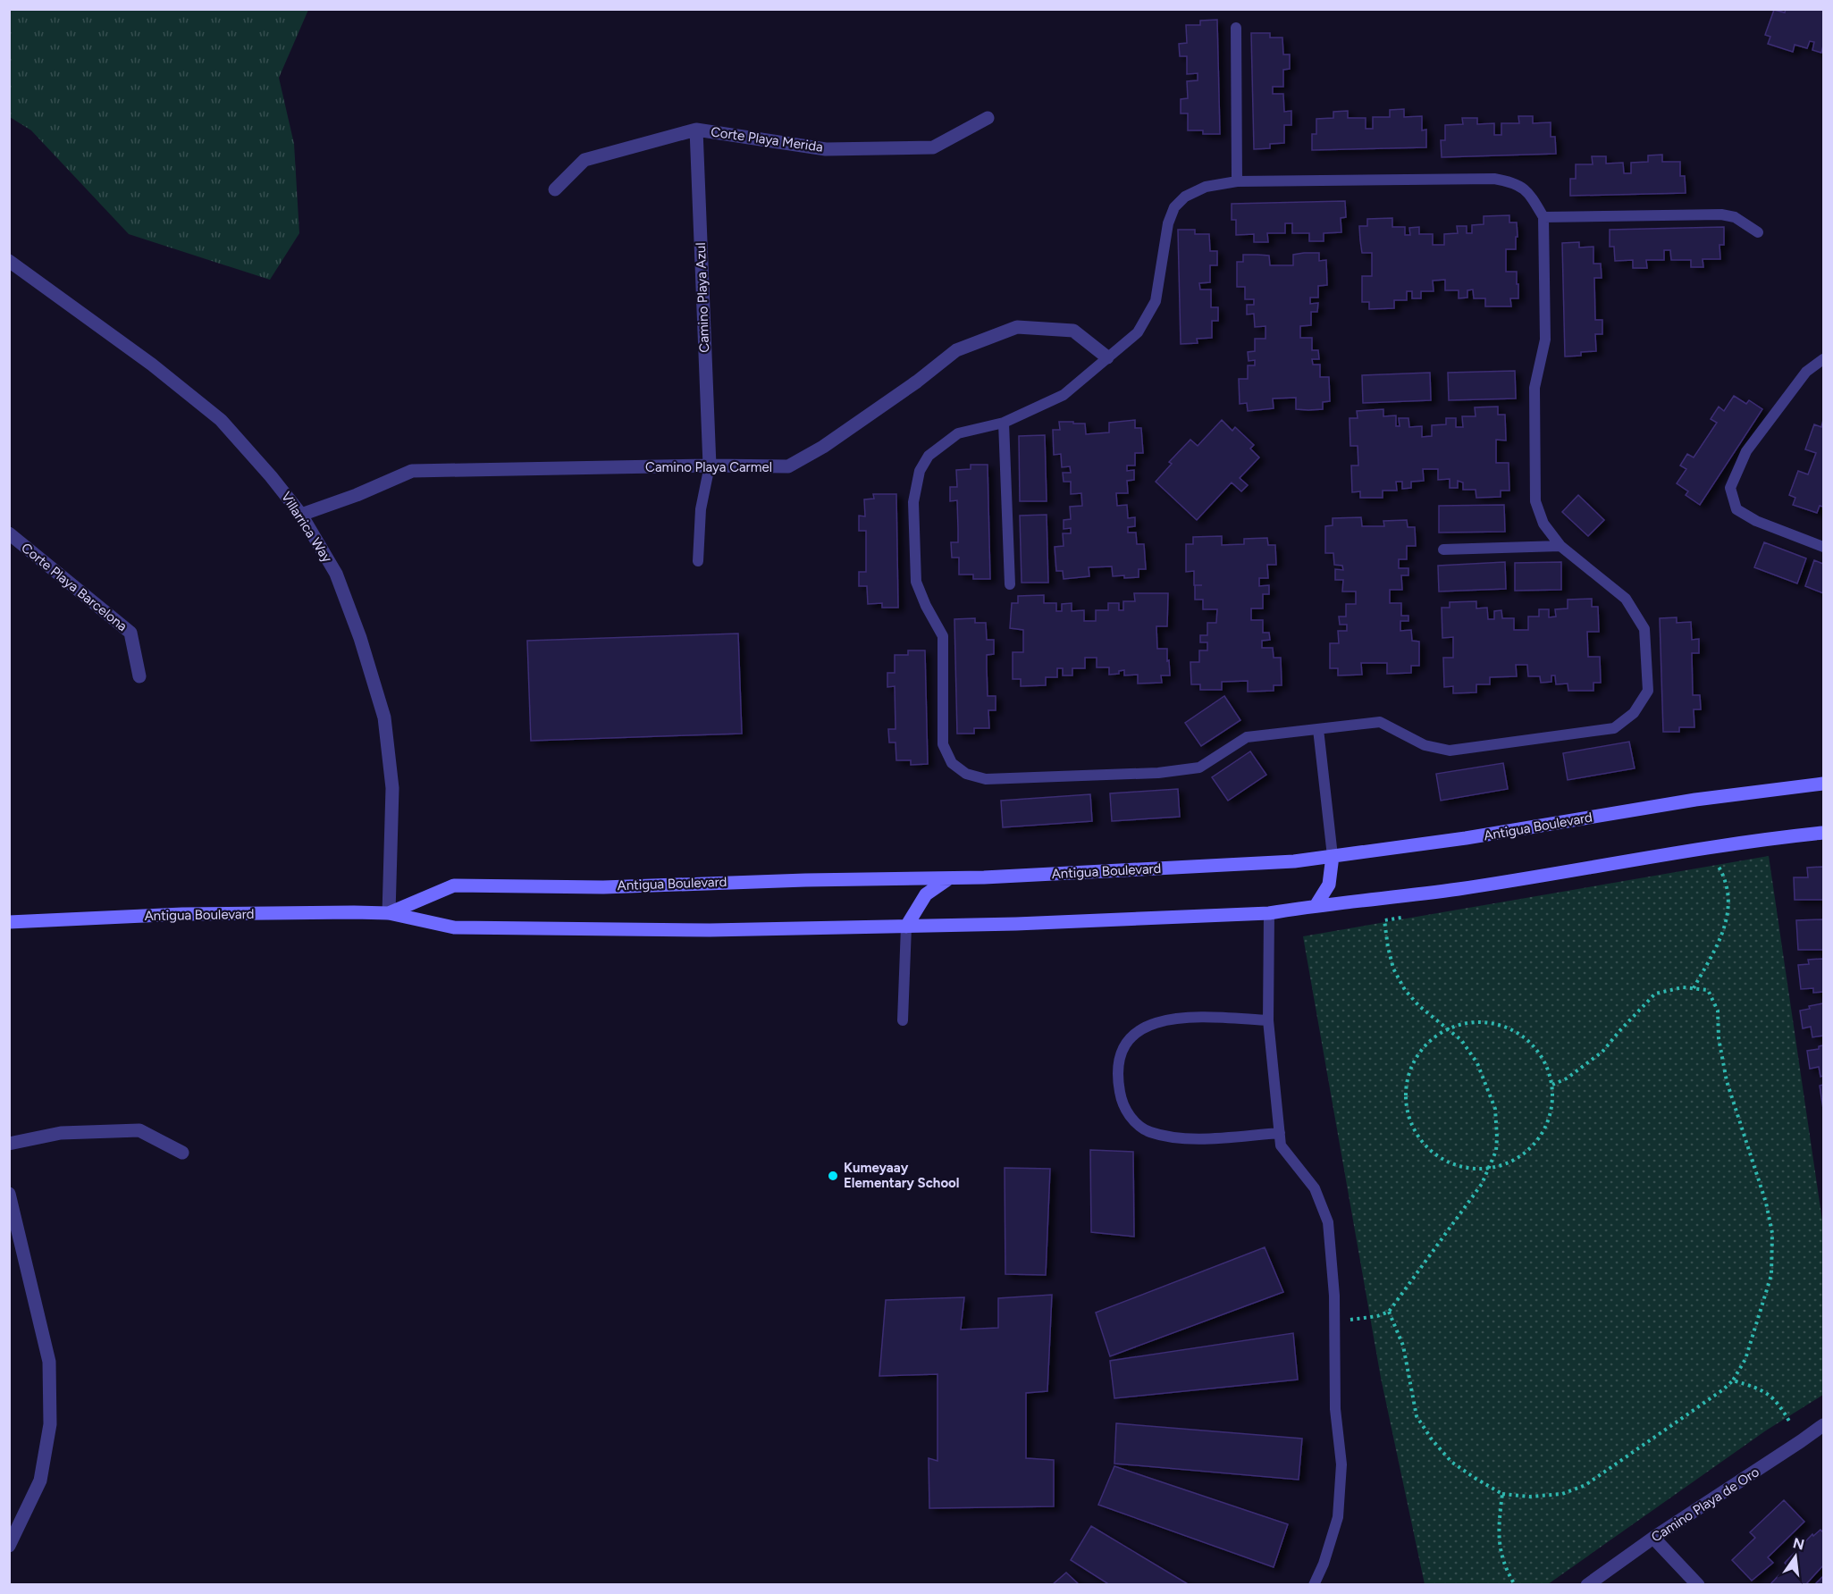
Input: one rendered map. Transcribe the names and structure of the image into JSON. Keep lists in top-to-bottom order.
{
  "streets": {
    "main road": ["Antigua Boulevard"],
    "street": [
      "Corte Playa Merida",
      "Camino Playa Azul",
      "Camino Playa Carmel",
      "Villarrica Way",
      "Corte Playa Barcelona",
      "Camino Playa de Oro"
    ]
  },
  "crossings": [
    ["Corte Playa Merida", "Camino Playa Azul"],
    ["Camino Playa Azul", "Camino Playa Carmel"],
    ["Camino Playa Carmel", "Villarrica Way"],
    ["Villarrica Way", "Antigua Boulevard"]
  ],
  "places": ["Kumeyaay Elementary School"],
  "north": "top"
}
